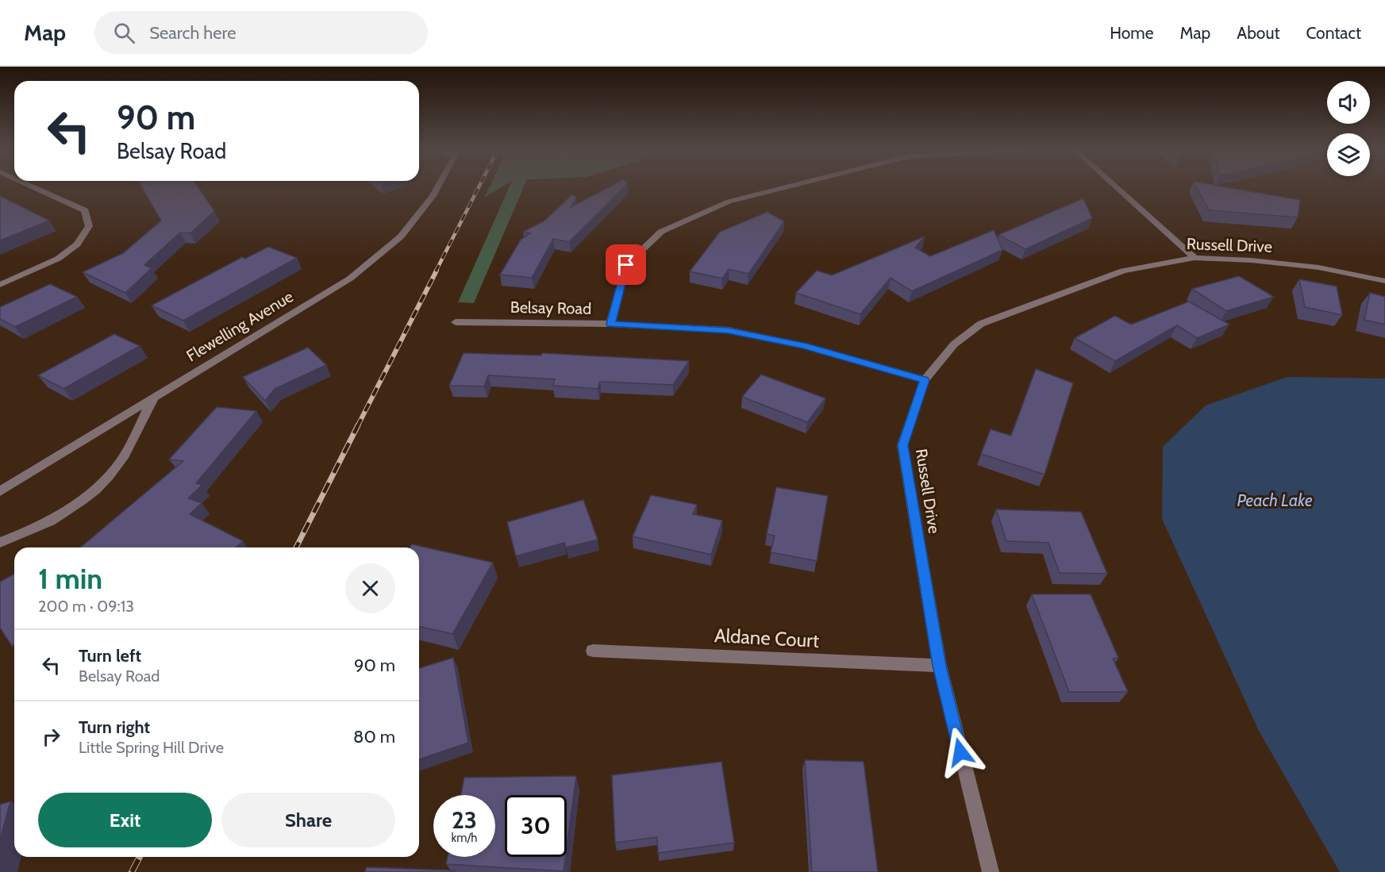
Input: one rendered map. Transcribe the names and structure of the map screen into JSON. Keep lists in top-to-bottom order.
{
  "streets": {
    "street": [
      "Russell Drive",
      "Belsay Road",
      "Flewelling Avenue",
      "Aldane Court"
    ]
  },
  "crossings": [
    ["Russell Drive", "Belsay Road"],
    ["Russell Drive", "Aldane Court"]
  ],
  "water": ["Peach Lake"],
  "page": {
    "header": "Map",
    "search": "Search here",
    "nav": [
      "Home",
      "Map",
      "About",
      "Contact"
    ],
    "turn": ["90 m", "Belsay Road"],
    "heading": ["1 min", "200 m · 09:13"],
    "list": [
      {
        "name": "Turn left",
        "note": "Belsay Road",
        "value": "90 m"
      },
      {
        "name": "Turn right",
        "note": "Little Spring Hill Drive",
        "value": "80 m"
      }
    ],
    "buttons": ["Exit", "Share"],
    "speed": "23 km/h",
    "limit": "30"
  }
}
